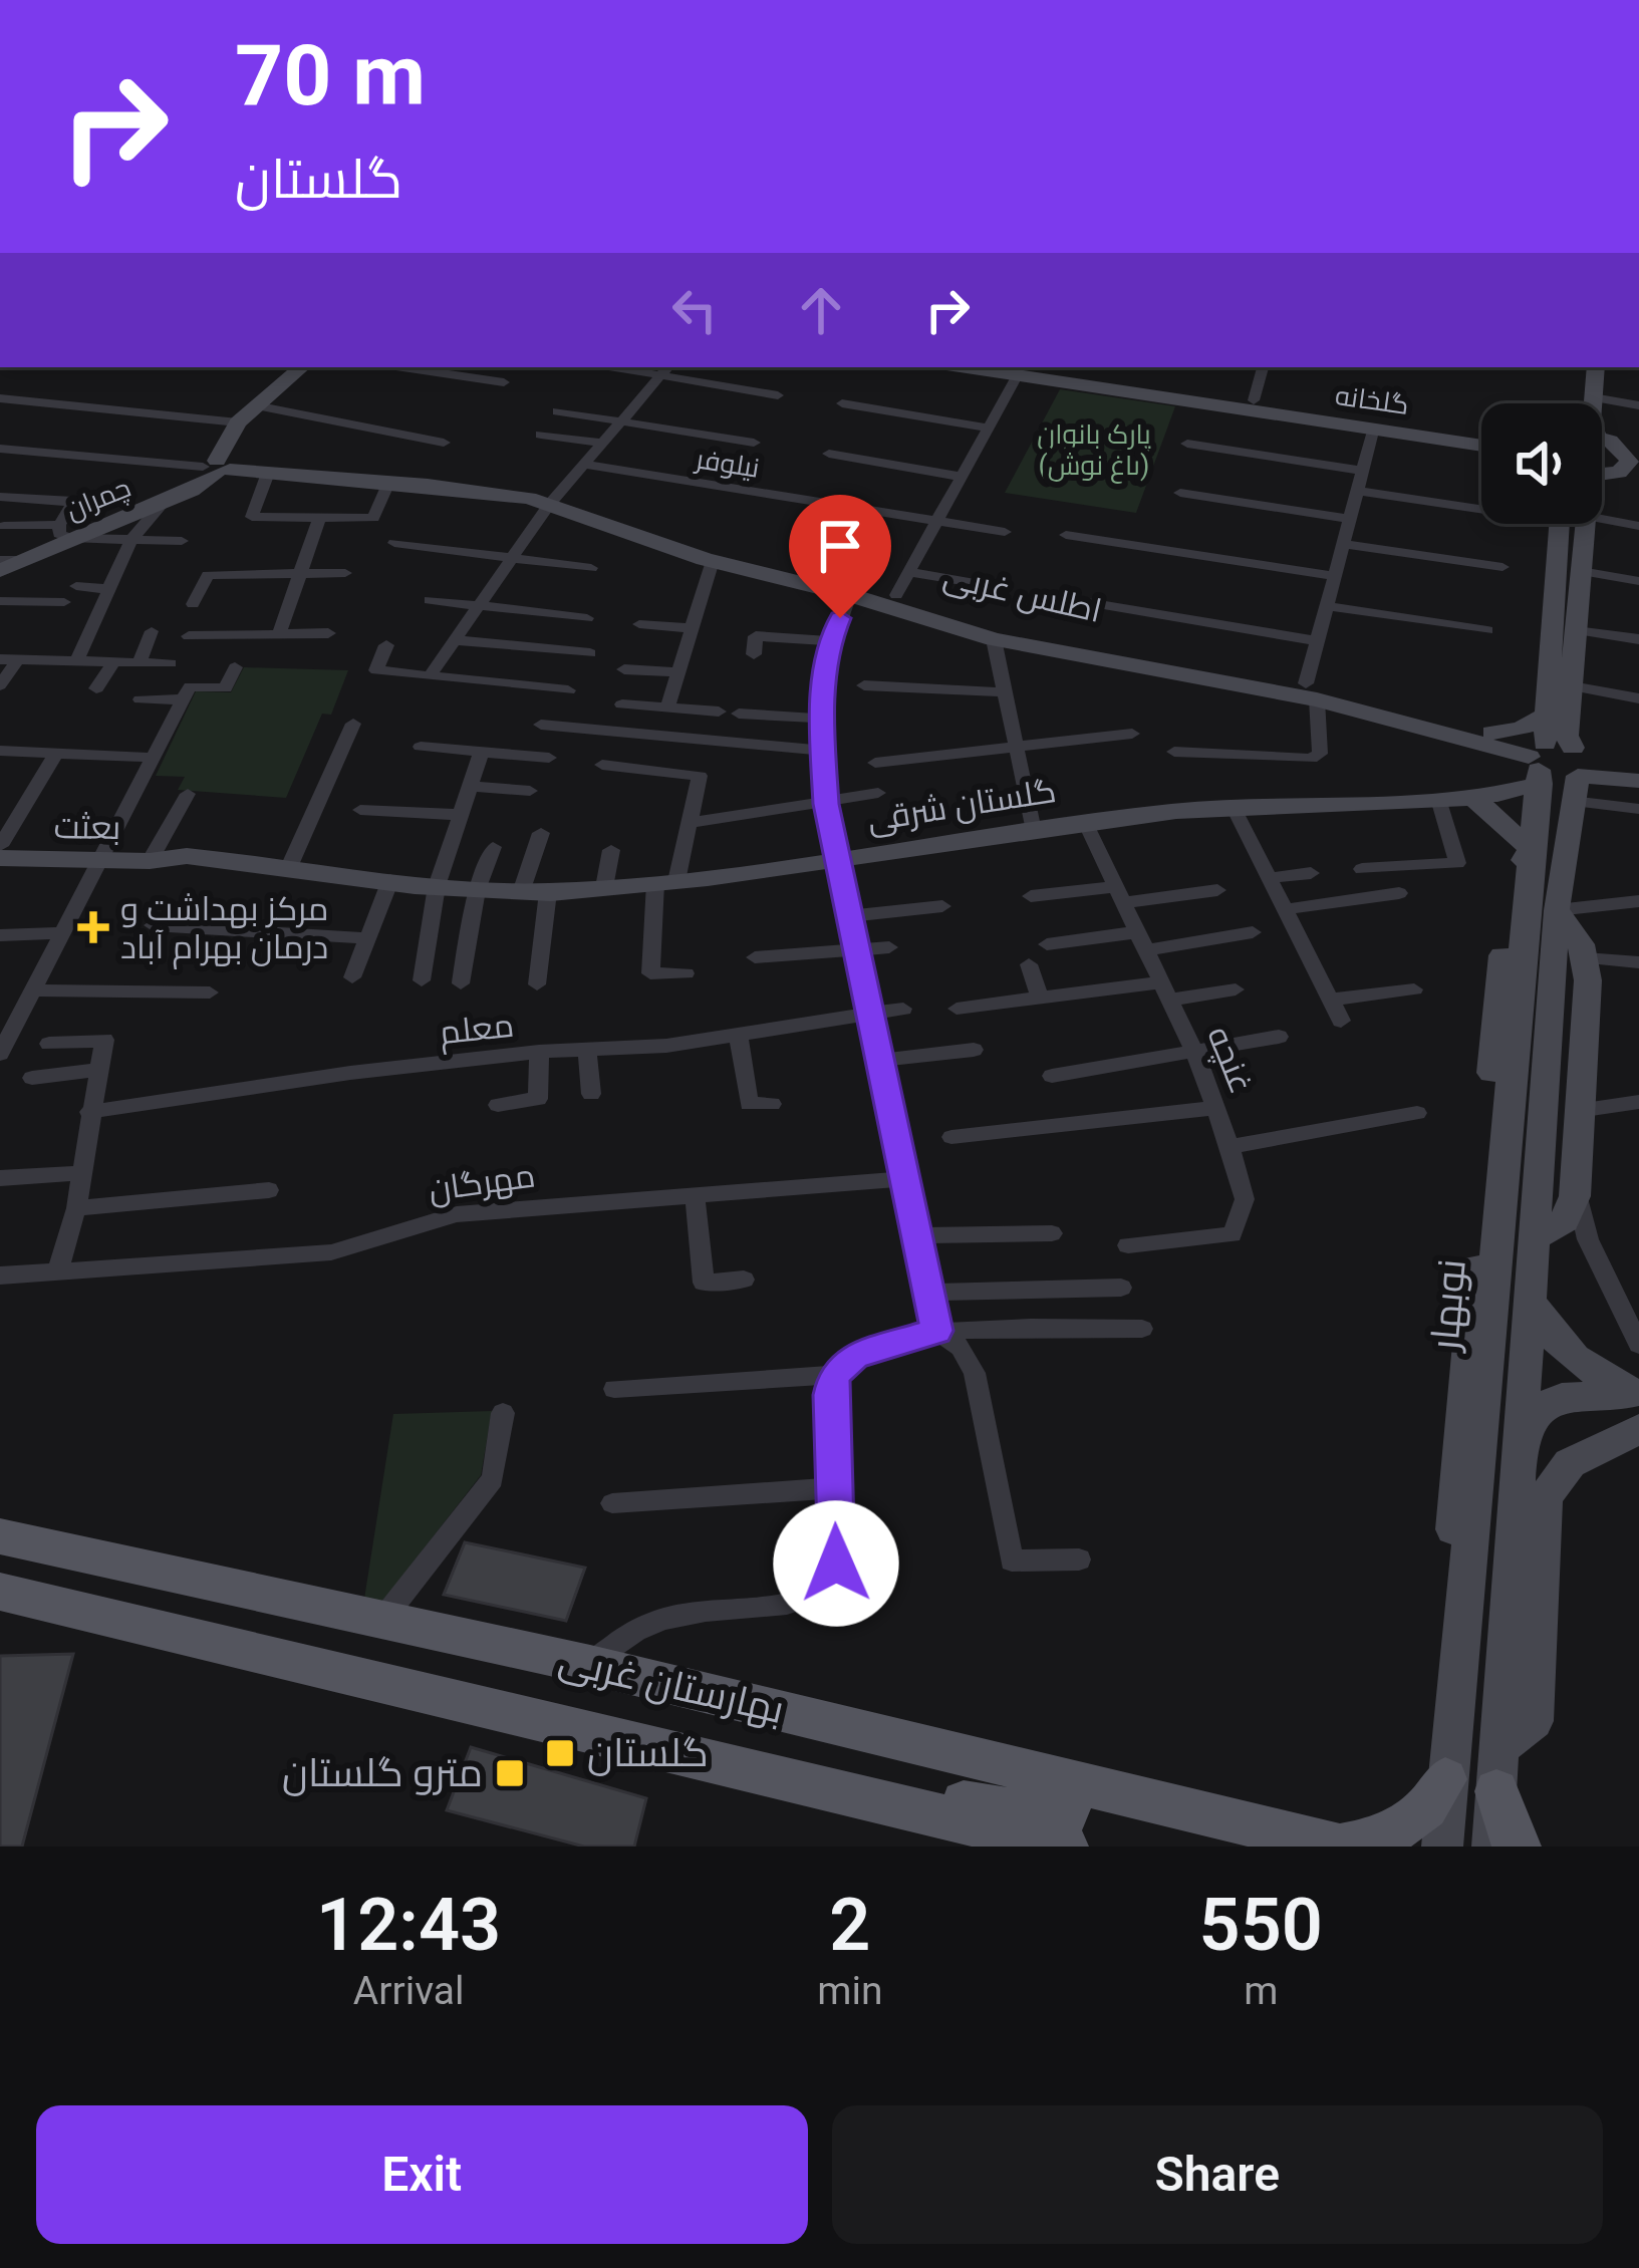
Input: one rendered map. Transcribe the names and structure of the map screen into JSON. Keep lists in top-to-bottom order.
{
  "streets": {
    "main road": ["بهارستان غربی"],
    "street": [
      "گلخانه",
      "نیلوفر",
      "چمران",
      "اطلس غربی",
      "گلستان شرقی",
      "بعثت",
      "معلم",
      "غنچه",
      "مهرگان",
      "نوبهار"
    ]
  },
  "crossings": [
    ["چمران", "اطلس غربی"],
    ["اطلس غربی", "گلستان شرقی"],
    ["اطلس غربی", "نوبهار"],
    ["گلستان شرقی", "بعثت"],
    ["گلستان شرقی", "غنچه"],
    ["گلستان شرقی", "نوبهار"]
  ],
  "parks": ["پارک بانوان (باغ نوش)"],
  "places": {
    "health": ["مرکز بهداشت و درمان بهرام آباد"],
    "transit": ["گلستان", "مترو گلستان"]
  },
  "page": {
    "turn": ["70 m", "گلستان"],
    "eta": [
      "12:43",
      "Arrival",
      "2",
      "min",
      "550",
      "m"
    ],
    "buttons": ["Exit", "Share"]
  }
}
